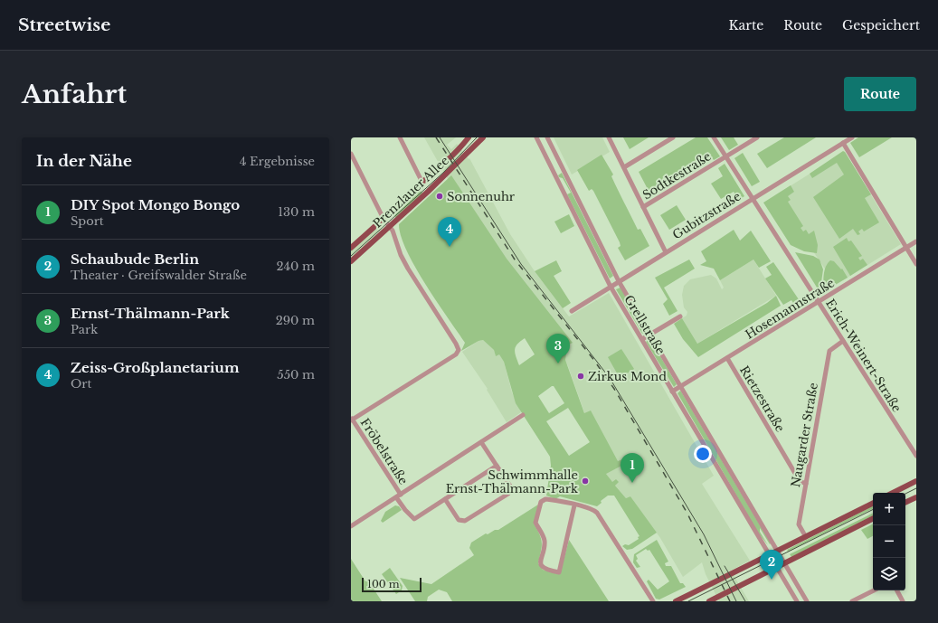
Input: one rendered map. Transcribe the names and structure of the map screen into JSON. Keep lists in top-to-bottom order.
{
  "streets": {
    "main road": ["Prenzlauer Allee"],
    "street": [
      "Sodtkestraße",
      "Gubitzstraße",
      "Hosemannstraße",
      "Grellstraße",
      "Erich-Weinert-Straße",
      "Rietzestraße",
      "Naugarder Straße",
      "Fröbelstraße"
    ]
  },
  "crossings": [
    ["Sodtkestraße", "Erich-Weinert-Straße"],
    ["Gubitzstraße", "Grellstraße"],
    ["Gubitzstraße", "Erich-Weinert-Straße"],
    ["Hosemannstraße", "Grellstraße"],
    ["Hosemannstraße", "Erich-Weinert-Straße"],
    ["Hosemannstraße", "Rietzestraße"],
    ["Erich-Weinert-Straße", "Naugarder Straße"],
    ["Rietzestraße", "Naugarder Straße"]
  ],
  "places": ["Sonnenuhr", "Zirkus Mond", "Schwimmhalle Ernst-Thälmann-Park"],
  "scale_bar": "100 m",
  "page": {
    "header": "Streetwise",
    "nav": ["Karte", "Route", "Gespeichert"],
    "buttons": "Route",
    "title": "Anfahrt",
    "heading": ["In der Nähe", "4 Ergebnisse"],
    "list": [
      {
        "mark": "1",
        "name": "DIY Spot Mongo Bongo",
        "note": "Sport",
        "value": "130 m"
      },
      {
        "mark": "2",
        "name": "Schaubude Berlin",
        "note": "Theater · Greifswalder Straße",
        "value": "240 m"
      },
      {
        "mark": "3",
        "name": "Ernst-Thälmann-Park",
        "note": "Park",
        "value": "290 m"
      },
      {
        "mark": "4",
        "name": "Zeiss-Großplanetarium",
        "note": "Ort",
        "value": "550 m"
      }
    ],
    "pins": [
      "4",
      "3",
      "1",
      "2"
    ],
    "map_buttons": ["+", "−"],
    "scale": "100 m"
  }
}
